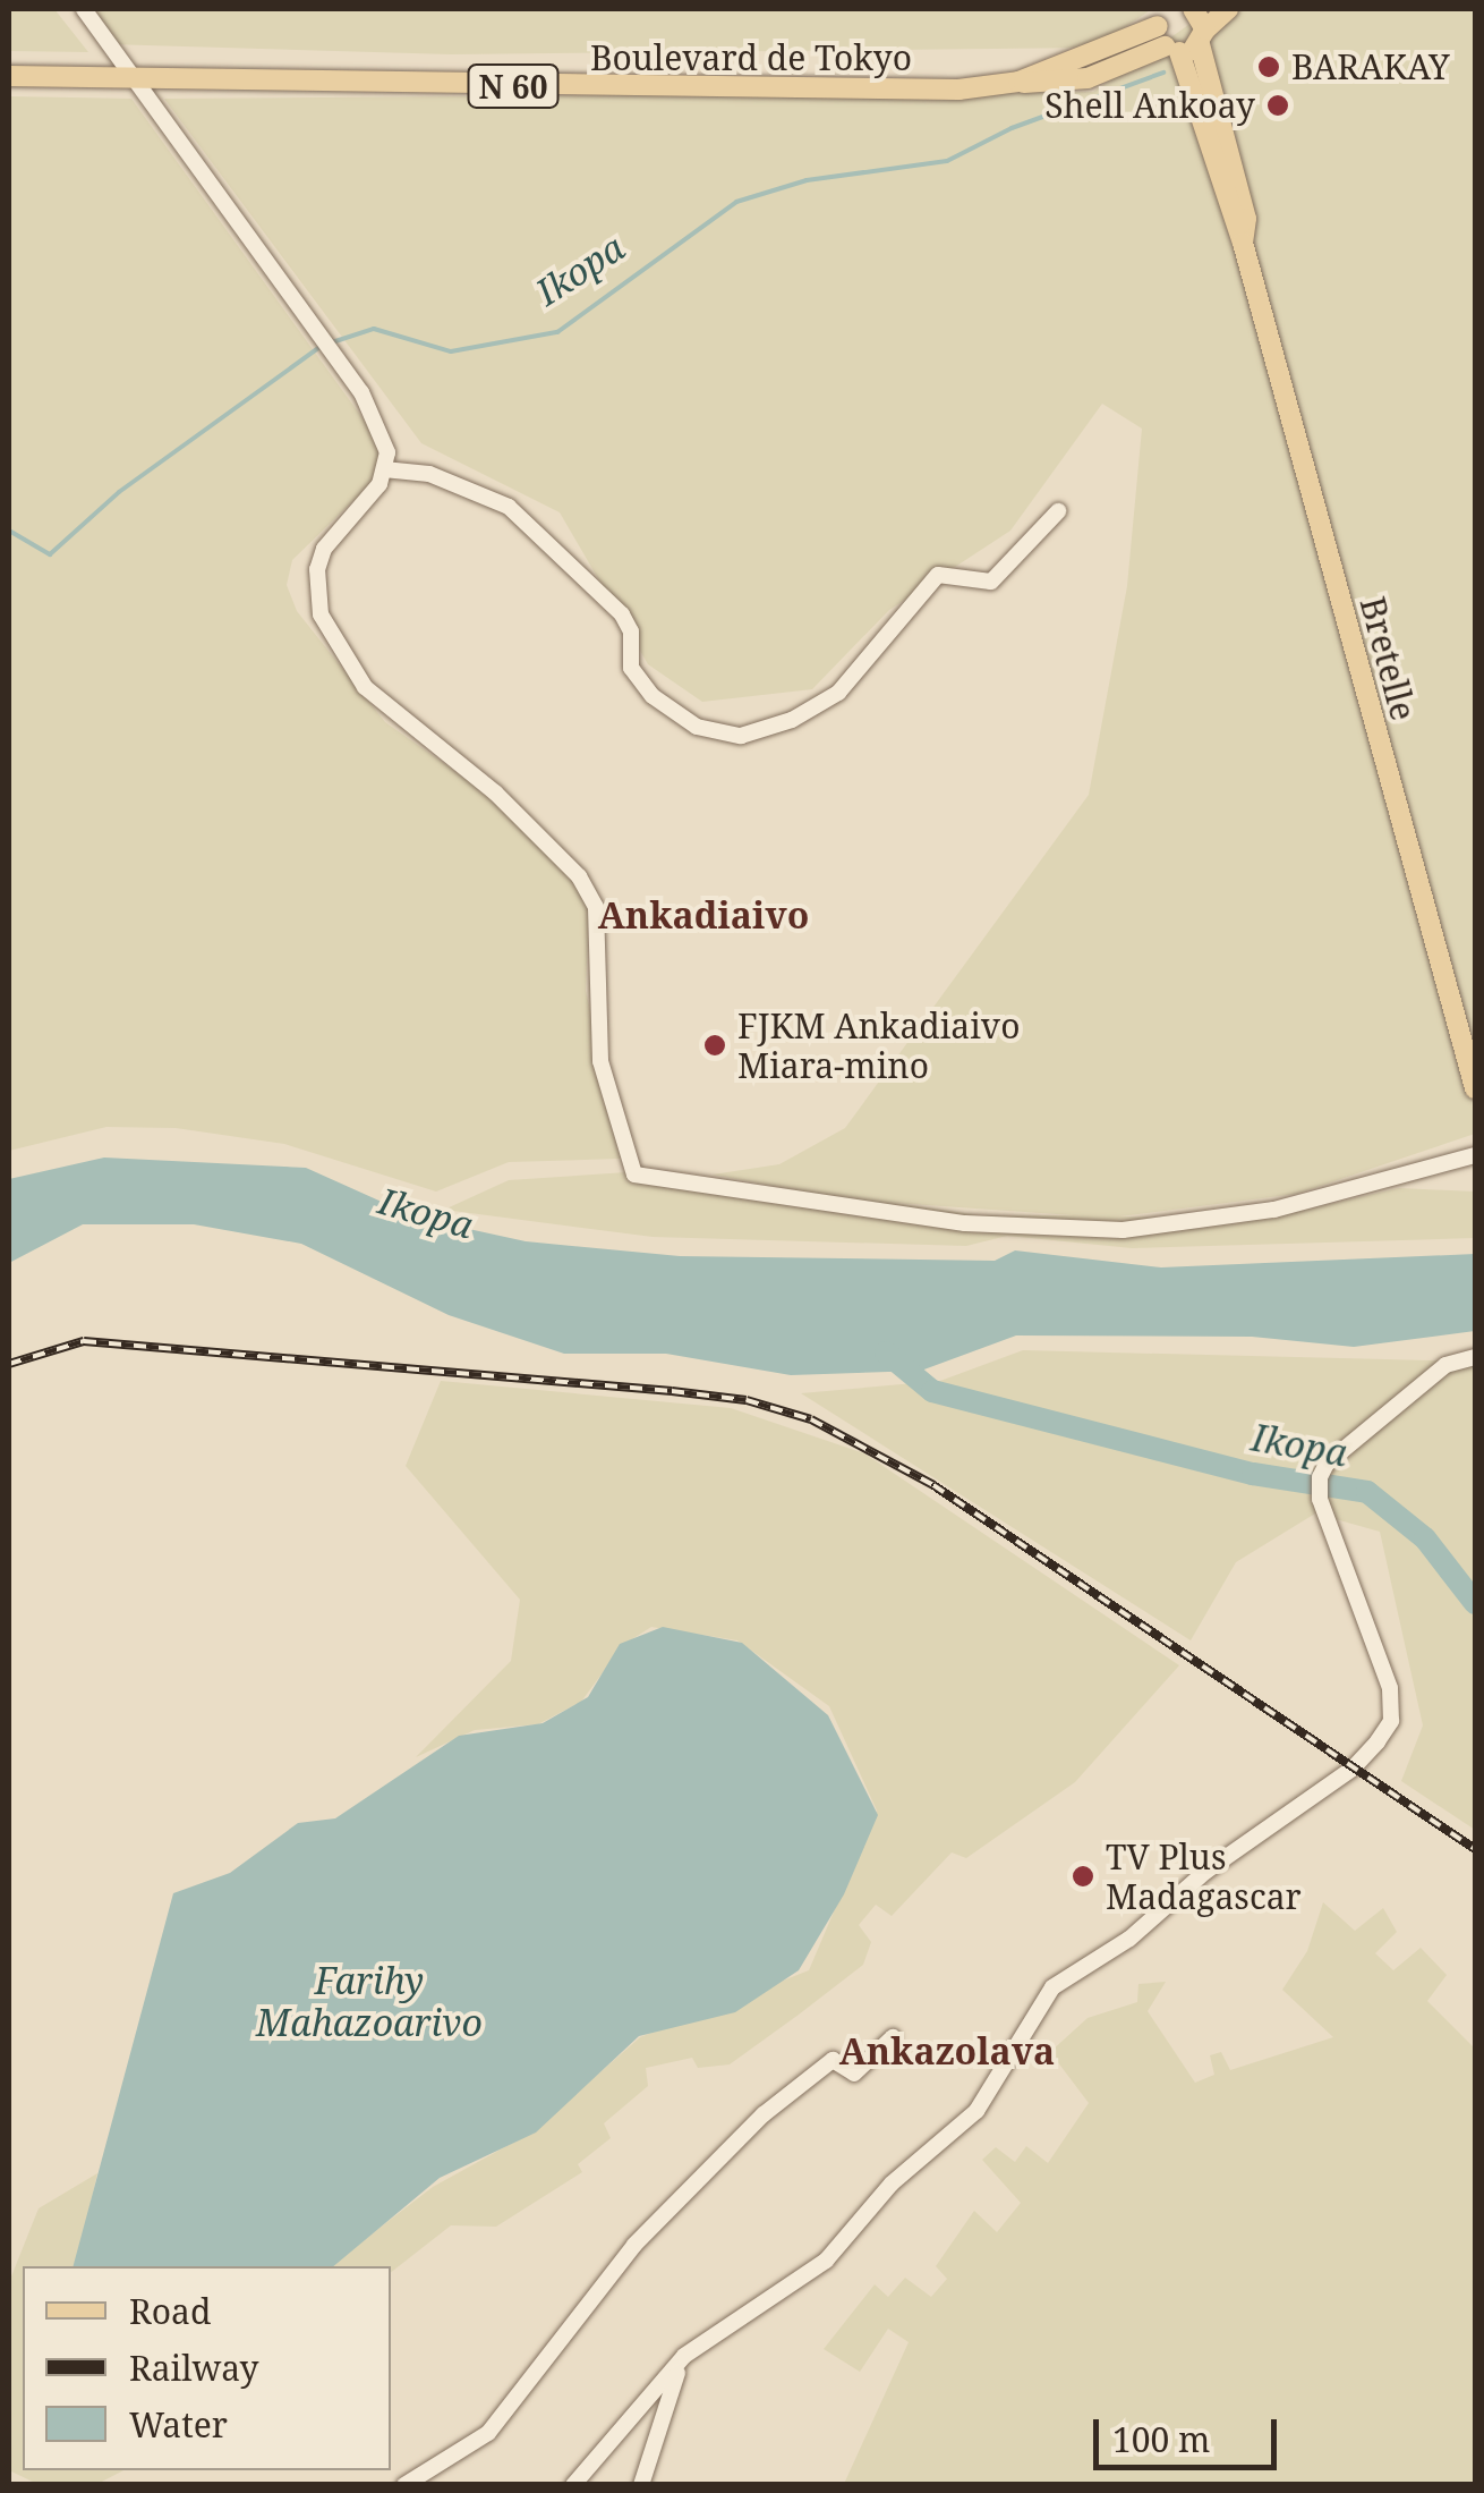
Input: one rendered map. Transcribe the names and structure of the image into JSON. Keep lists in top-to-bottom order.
{
  "streets": {
    "main road": ["Boulevard de Tokyo", "N 60", "Bretelle"]
  },
  "crossings": [
    ["Boulevard de Tokyo", "Bretelle"]
  ],
  "districts": ["Ankadiaivo", "Ankazolava"],
  "water": ["Ikopa", "Farihy Mahazoarivo"],
  "places": [
    "BARAKAY",
    "Shell Ankoay",
    "FJKM Ankadiaivo Miara-mino",
    "TV Plus Madagascar"
  ],
  "legend": ["Road", "Railway", "Water"],
  "scale_bar": "100 m"
}
